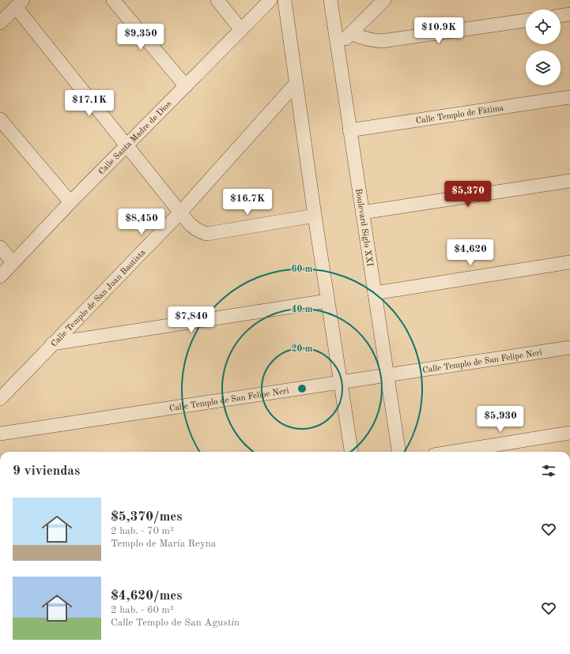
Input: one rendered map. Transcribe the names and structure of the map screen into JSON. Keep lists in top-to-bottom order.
{
  "streets": {
    "street": [
      "Calle Templo de Fátima",
      "Calle Santa Madre de Dios",
      "Boulevard Siglo XXI",
      "Calle Templo de San Juan Bautista",
      "Calle Templo de San Felipe Neri"
    ]
  },
  "crossings": [
    ["Calle Templo de Fátima", "Boulevard Siglo XXI"],
    ["Boulevard Siglo XXI", "Calle Templo de San Felipe Neri"]
  ],
  "page": {
    "price": [
      "$10.9K",
      "$9,350",
      "$17.1K",
      "$5,370",
      "$16.7K",
      "$8,450",
      "$4,620",
      "$7,840",
      "$5,930"
    ],
    "heading": "9 viviendas",
    "list": [
      {
        "name": "$5,370/mes",
        "note": "2 hab. · 70 m² · Templo de María Reyna"
      },
      {
        "name": "$4,620/mes",
        "note": "2 hab. · 60 m² · Calle Templo de San Agustín"
      }
    ]
  },
  "rings": ["60 m", "40 m", "20 m"]
}
